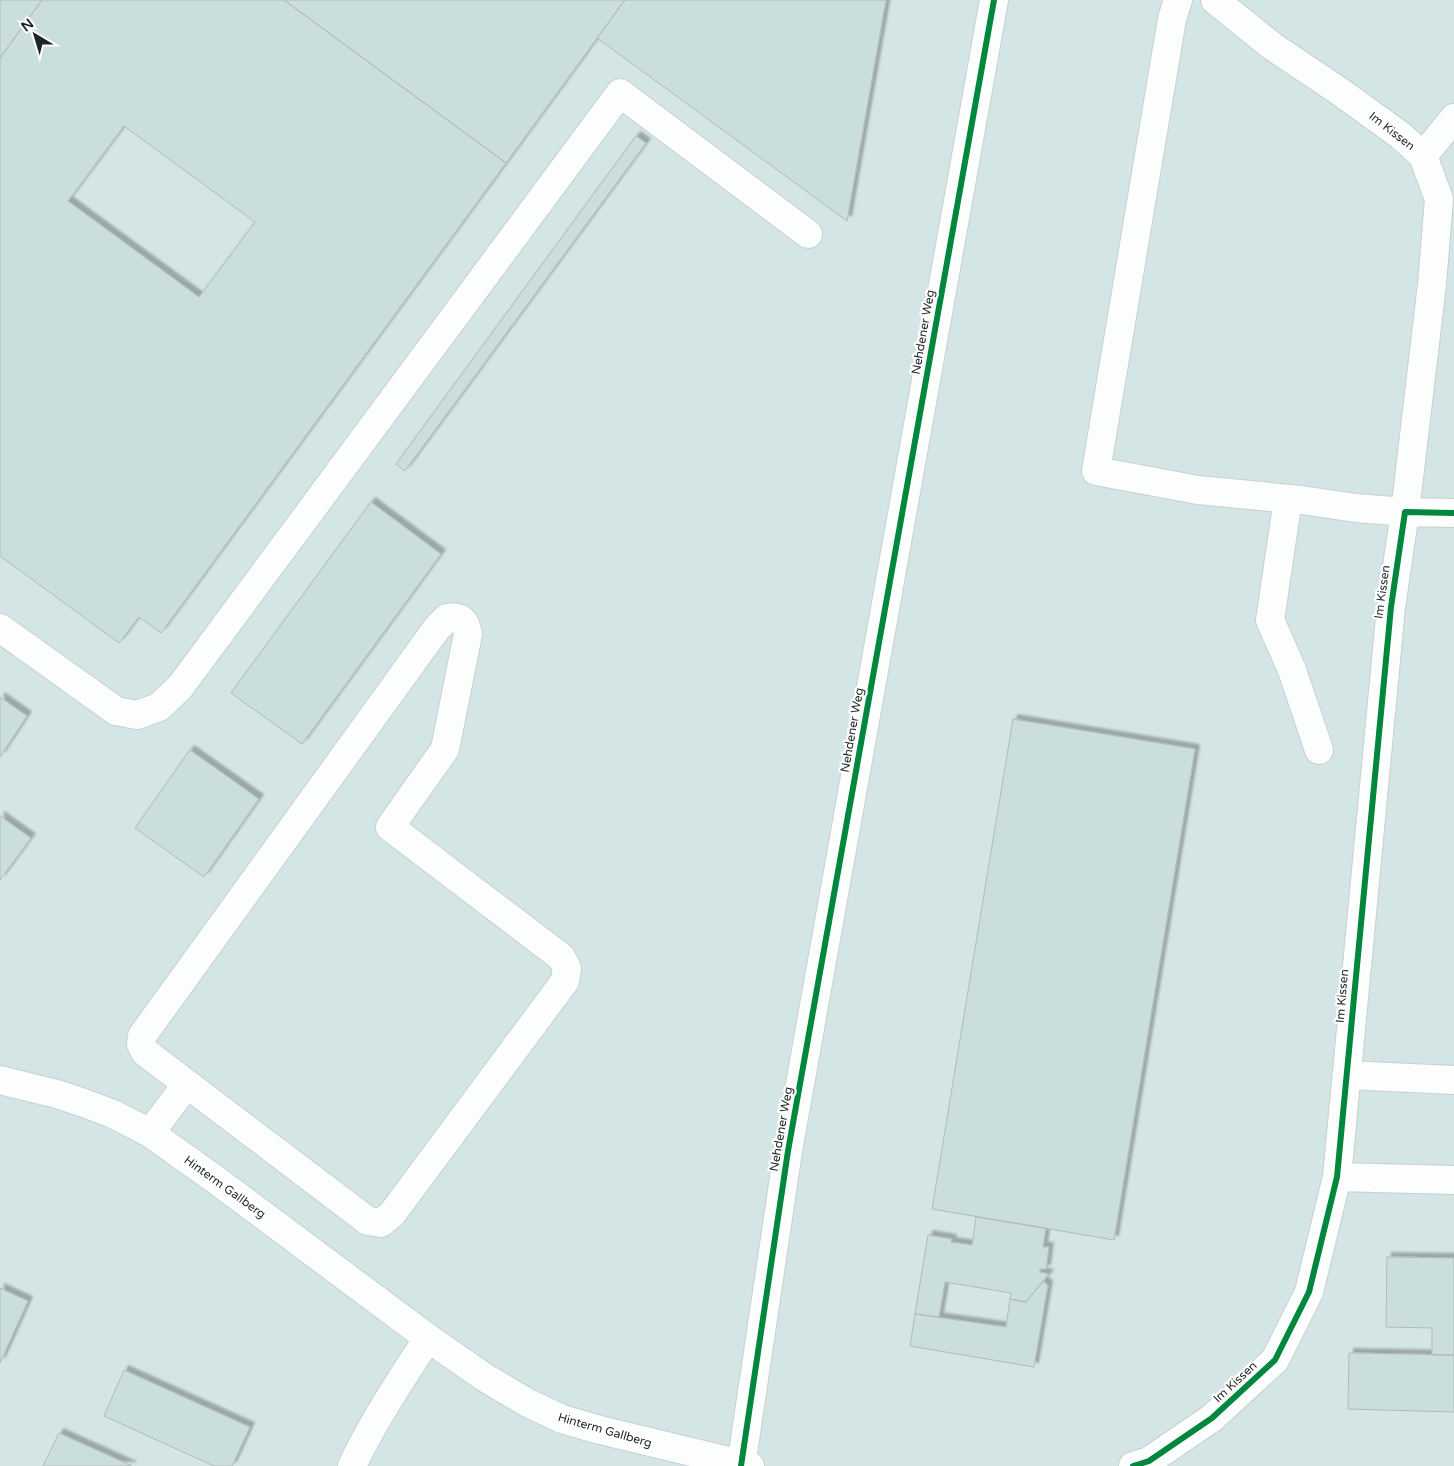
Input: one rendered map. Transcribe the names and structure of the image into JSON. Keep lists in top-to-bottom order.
{
  "streets": {
    "street": ["Im Kissen", "Nehdener Weg", "Hinterm Gallberg"]
  },
  "crossings": [
    ["Nehdener Weg", "Hinterm Gallberg"]
  ],
  "north": "top left"
}
